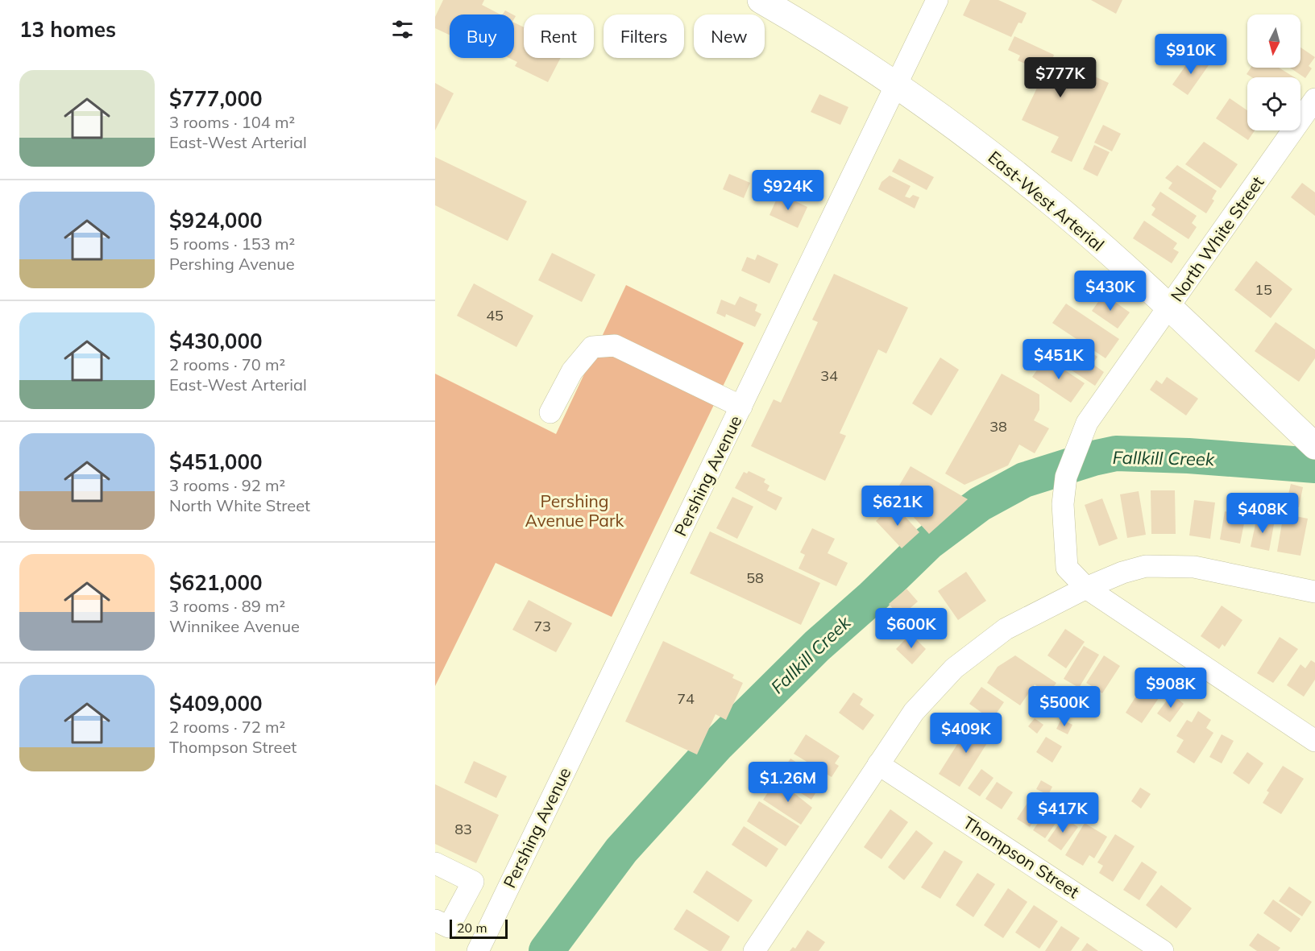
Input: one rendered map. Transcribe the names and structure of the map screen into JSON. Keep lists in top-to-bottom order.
{
  "streets": {
    "highway": ["East-West Arterial"],
    "street": ["North White Street", "Pershing Avenue", "Thompson Street"]
  },
  "crossings": [
    ["East-West Arterial", "North White Street"],
    ["East-West Arterial", "Pershing Avenue"]
  ],
  "water": ["Fallkill Creek"],
  "parks": ["Pershing Avenue Park"],
  "house_numbers": [
    "15",
    "45",
    "34",
    "38",
    "58",
    "73",
    "74",
    "83"
  ],
  "scale_bar": "20 m",
  "north": "bottom",
  "page": {
    "heading": "13 homes",
    "chip": [
      "Buy",
      "Rent",
      "Filters",
      "New"
    ],
    "price": [
      "$910K",
      "$777K",
      "$924K",
      "$430K",
      "$451K",
      "$621K",
      "$408K",
      "$600K",
      "$908K",
      "$500K",
      "$409K",
      "$1.26M",
      "$417K"
    ],
    "list": [
      {
        "name": "$777,000",
        "note": "3 rooms · 104 m² · East-West Arterial"
      },
      {
        "name": "$924,000",
        "note": "5 rooms · 153 m² · Pershing Avenue"
      },
      {
        "name": "$430,000",
        "note": "2 rooms · 70 m² · East-West Arterial"
      },
      {
        "name": "$451,000",
        "note": "3 rooms · 92 m² · North White Street"
      },
      {
        "name": "$621,000",
        "note": "3 rooms · 89 m² · Winnikee Avenue"
      },
      {
        "name": "$409,000",
        "note": "2 rooms · 72 m² · Thompson Street"
      }
    ],
    "scale": "20 m"
  }
}
